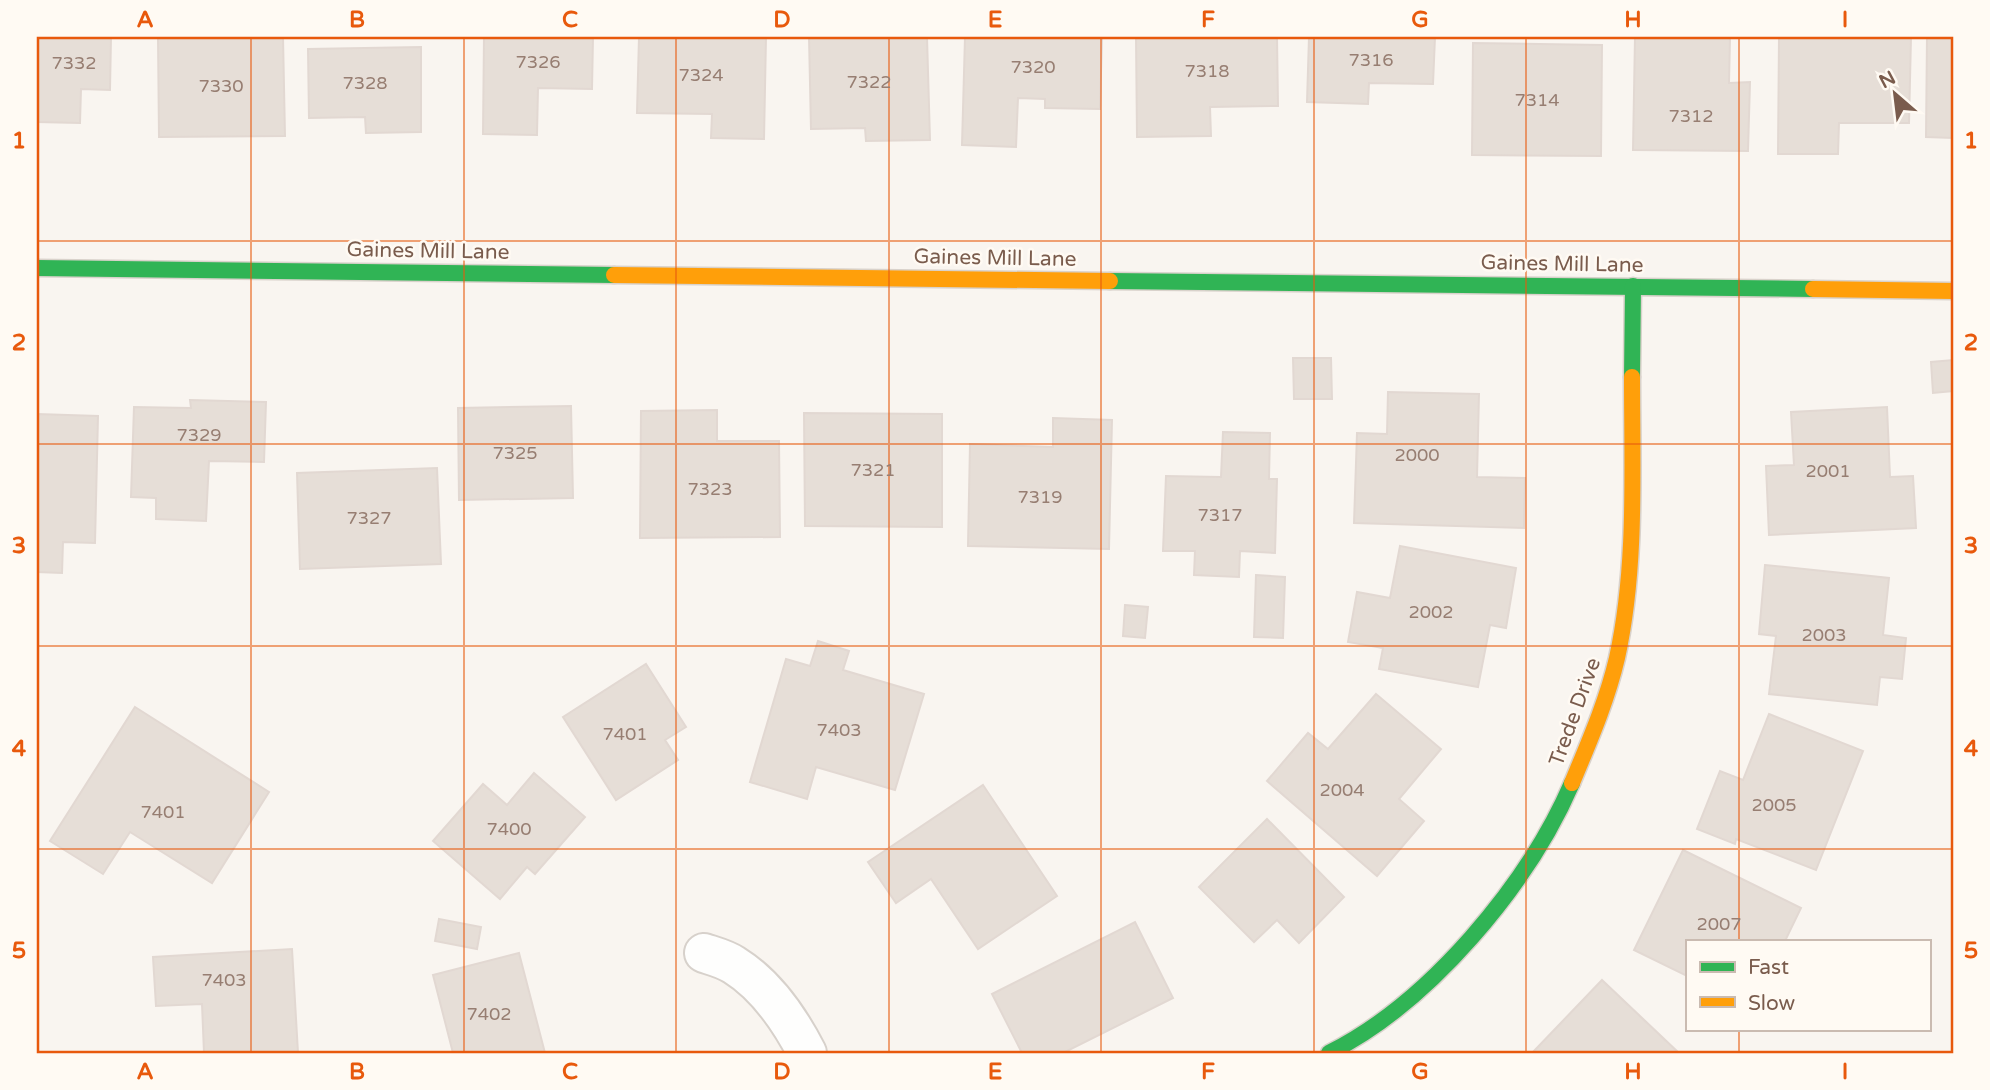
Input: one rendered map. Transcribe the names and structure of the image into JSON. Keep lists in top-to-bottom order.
{
  "streets": {
    "street": ["Gaines Mill Lane", "Trede Drive"]
  },
  "crossings": [
    ["Gaines Mill Lane", "Trede Drive"]
  ],
  "house_numbers": [
    "7316",
    "7326",
    "7332",
    "7320",
    "7318",
    "7324",
    "7322",
    "7328",
    "7330",
    "7314",
    "7312",
    "7329",
    "7325",
    "2000",
    "7321",
    "2001",
    "7323",
    "7319",
    "7317",
    "7327",
    "2002",
    "2003",
    "7403",
    "7401",
    "2004",
    "2005",
    "7401",
    "7400",
    "2007",
    "7403",
    "7402"
  ],
  "legend": ["Fast", "Slow"],
  "north": "top left",
  "grid": {
    "columns": [
      "A",
      "B",
      "C",
      "D",
      "E",
      "F",
      "G",
      "H",
      "I"
    ],
    "rows": [
      "1",
      "2",
      "3",
      "4",
      "5"
    ]
  }
}
